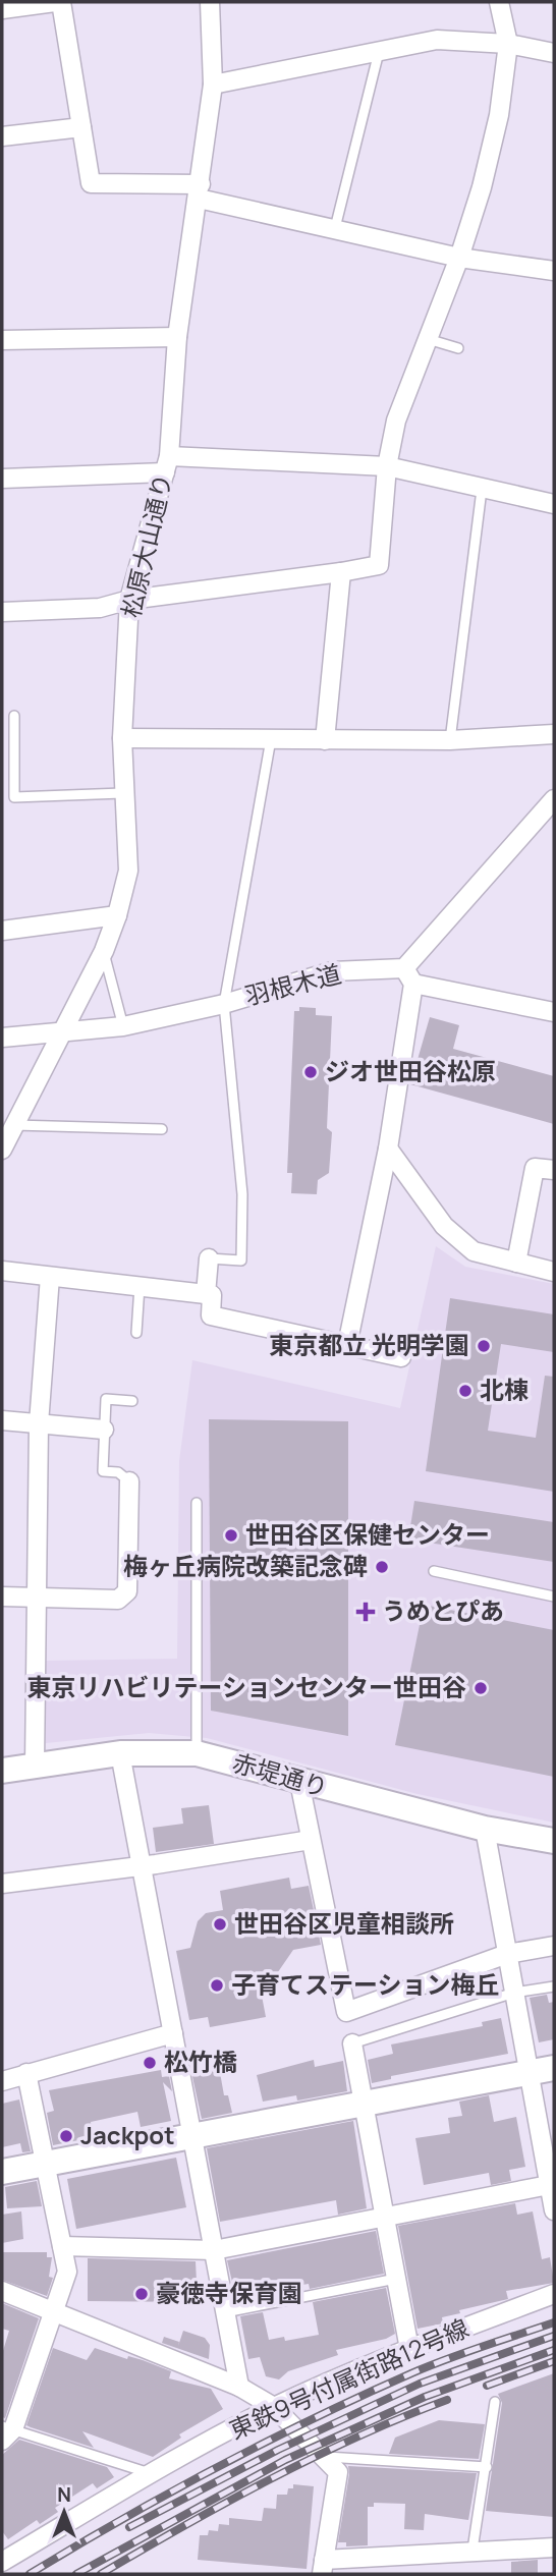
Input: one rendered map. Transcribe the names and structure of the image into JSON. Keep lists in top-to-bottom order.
{
  "streets": {
    "street": [
      "松原大山通り",
      "羽根木道",
      "赤堤通り",
      "東鉄9号付属街路12号線"
    ]
  },
  "crossings": [
    ["松原大山通り", "羽根木道"]
  ],
  "places": {
    "other": [
      "ジオ世田谷松原",
      "東京都立 光明学園",
      "北棟",
      "世田谷区保健センター",
      "梅ヶ丘病院改築記念碑",
      "東京リハビリテーションセンター世田谷",
      "世田谷区児童相談所",
      "子育てステーション梅丘",
      "松竹橋",
      "Jackpot",
      "豪徳寺保育園"
    ],
    "health": ["うめとぴあ"]
  },
  "north": "top"
}
